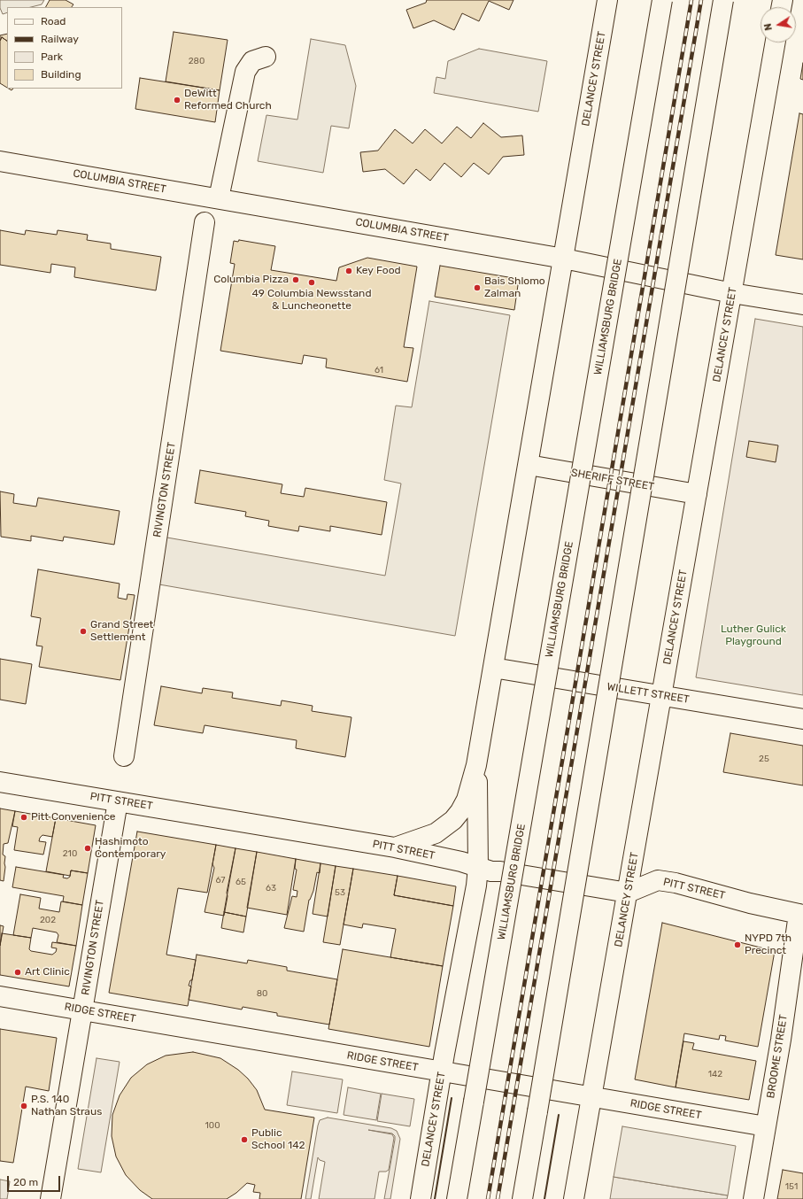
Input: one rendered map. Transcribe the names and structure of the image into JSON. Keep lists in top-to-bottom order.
{
  "streets": {
    "main road": [
      "DELANCEY STREET",
      "COLUMBIA STREET",
      "WILLIAMSBURG BRIDGE",
      "SHERIFF STREET",
      "RIVINGTON STREET",
      "WILLETT STREET",
      "PITT STREET",
      "RIDGE STREET",
      "BROOME STREET"
    ]
  },
  "crossings": [
    ["DELANCEY STREET", "COLUMBIA STREET"],
    ["DELANCEY STREET", "SHERIFF STREET"],
    ["DELANCEY STREET", "WILLETT STREET"],
    ["DELANCEY STREET", "PITT STREET"],
    ["DELANCEY STREET", "RIDGE STREET"],
    ["RIVINGTON STREET", "PITT STREET"],
    ["RIVINGTON STREET", "RIDGE STREET"],
    ["PITT STREET", "BROOME STREET"],
    ["RIDGE STREET", "BROOME STREET"]
  ],
  "parks": ["Luther Gulick Playground"],
  "places": [
    "DeWitt Reformed Church",
    "Key Food",
    "Columbia Pizza",
    "49 Columbia Newsstand & Luncheonette",
    "Bais Shlomo Zalman",
    "Grand Street Settlement",
    "Pitt Convenience",
    "Hashimoto Contemporary",
    "NYPD 7th Precinct",
    "Art Clinic",
    "P.S. 140 Nathan Straus",
    "Public School 142"
  ],
  "house_numbers": [
    "280",
    "61",
    "25",
    "210",
    "67",
    "65",
    "63",
    "53",
    "202",
    "80",
    "142",
    "100",
    "151"
  ],
  "legend": [
    "Road",
    "Railway",
    "Park",
    "Building"
  ],
  "scale_bar": "20 m",
  "north": "left"
}
